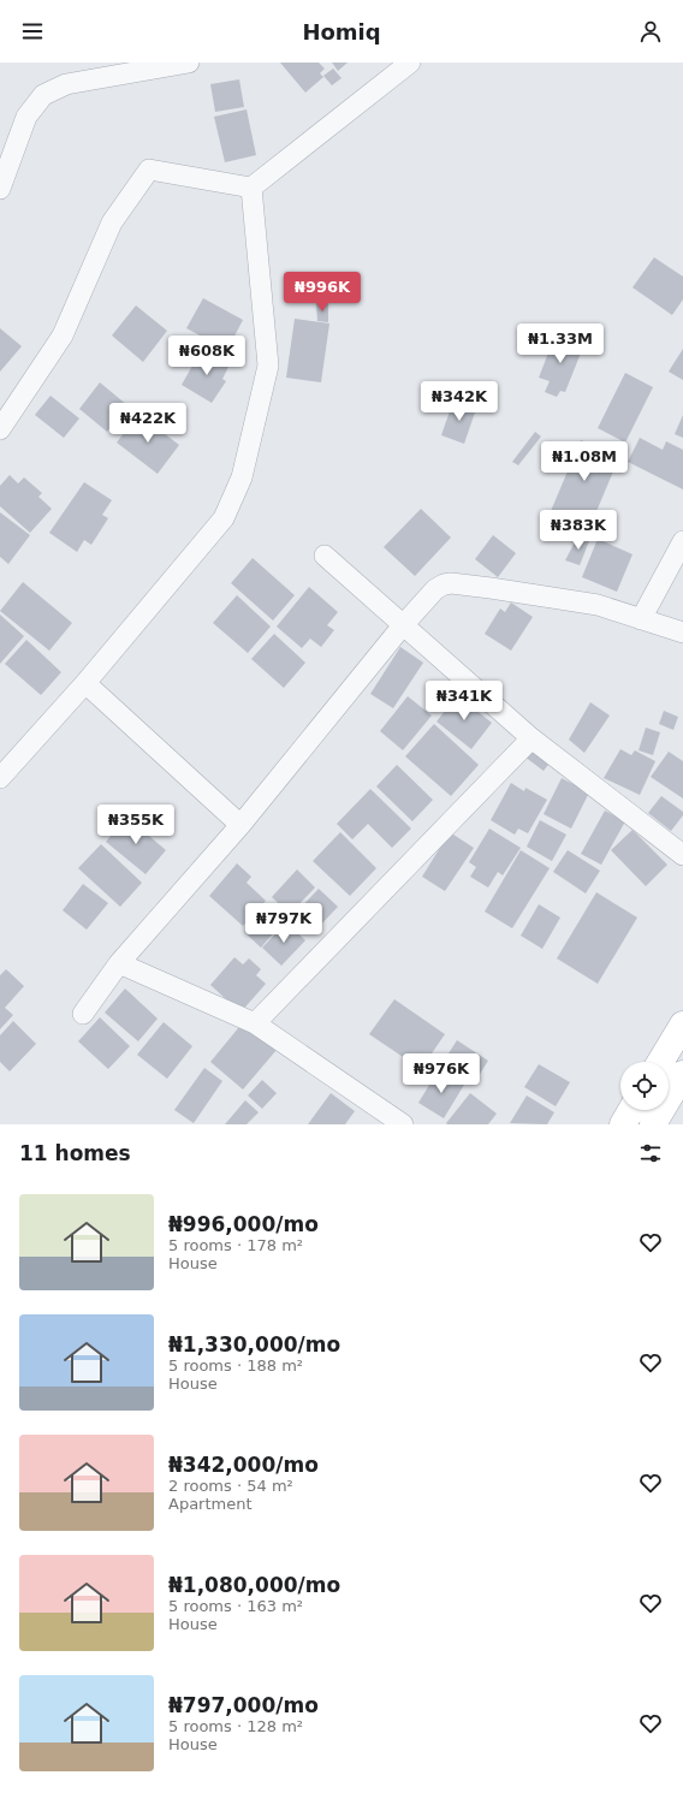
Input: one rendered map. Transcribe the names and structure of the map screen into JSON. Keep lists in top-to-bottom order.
{
  "page": {
    "header": "Homiq",
    "price": [
      "₦996K",
      "₦1.33M",
      "₦608K",
      "₦342K",
      "₦422K",
      "₦1.08M",
      "₦383K",
      "₦341K",
      "₦355K",
      "₦797K",
      "₦976K"
    ],
    "heading": "11 homes",
    "list": [
      {
        "name": "₦996,000/mo",
        "note": "5 rooms · 178 m² · House"
      },
      {
        "name": "₦1,330,000/mo",
        "note": "5 rooms · 188 m² · House"
      },
      {
        "name": "₦342,000/mo",
        "note": "2 rooms · 54 m² · Apartment"
      },
      {
        "name": "₦1,080,000/mo",
        "note": "5 rooms · 163 m² · House"
      },
      {
        "name": "₦797,000/mo",
        "note": "5 rooms · 128 m² · House"
      }
    ]
  }
}
